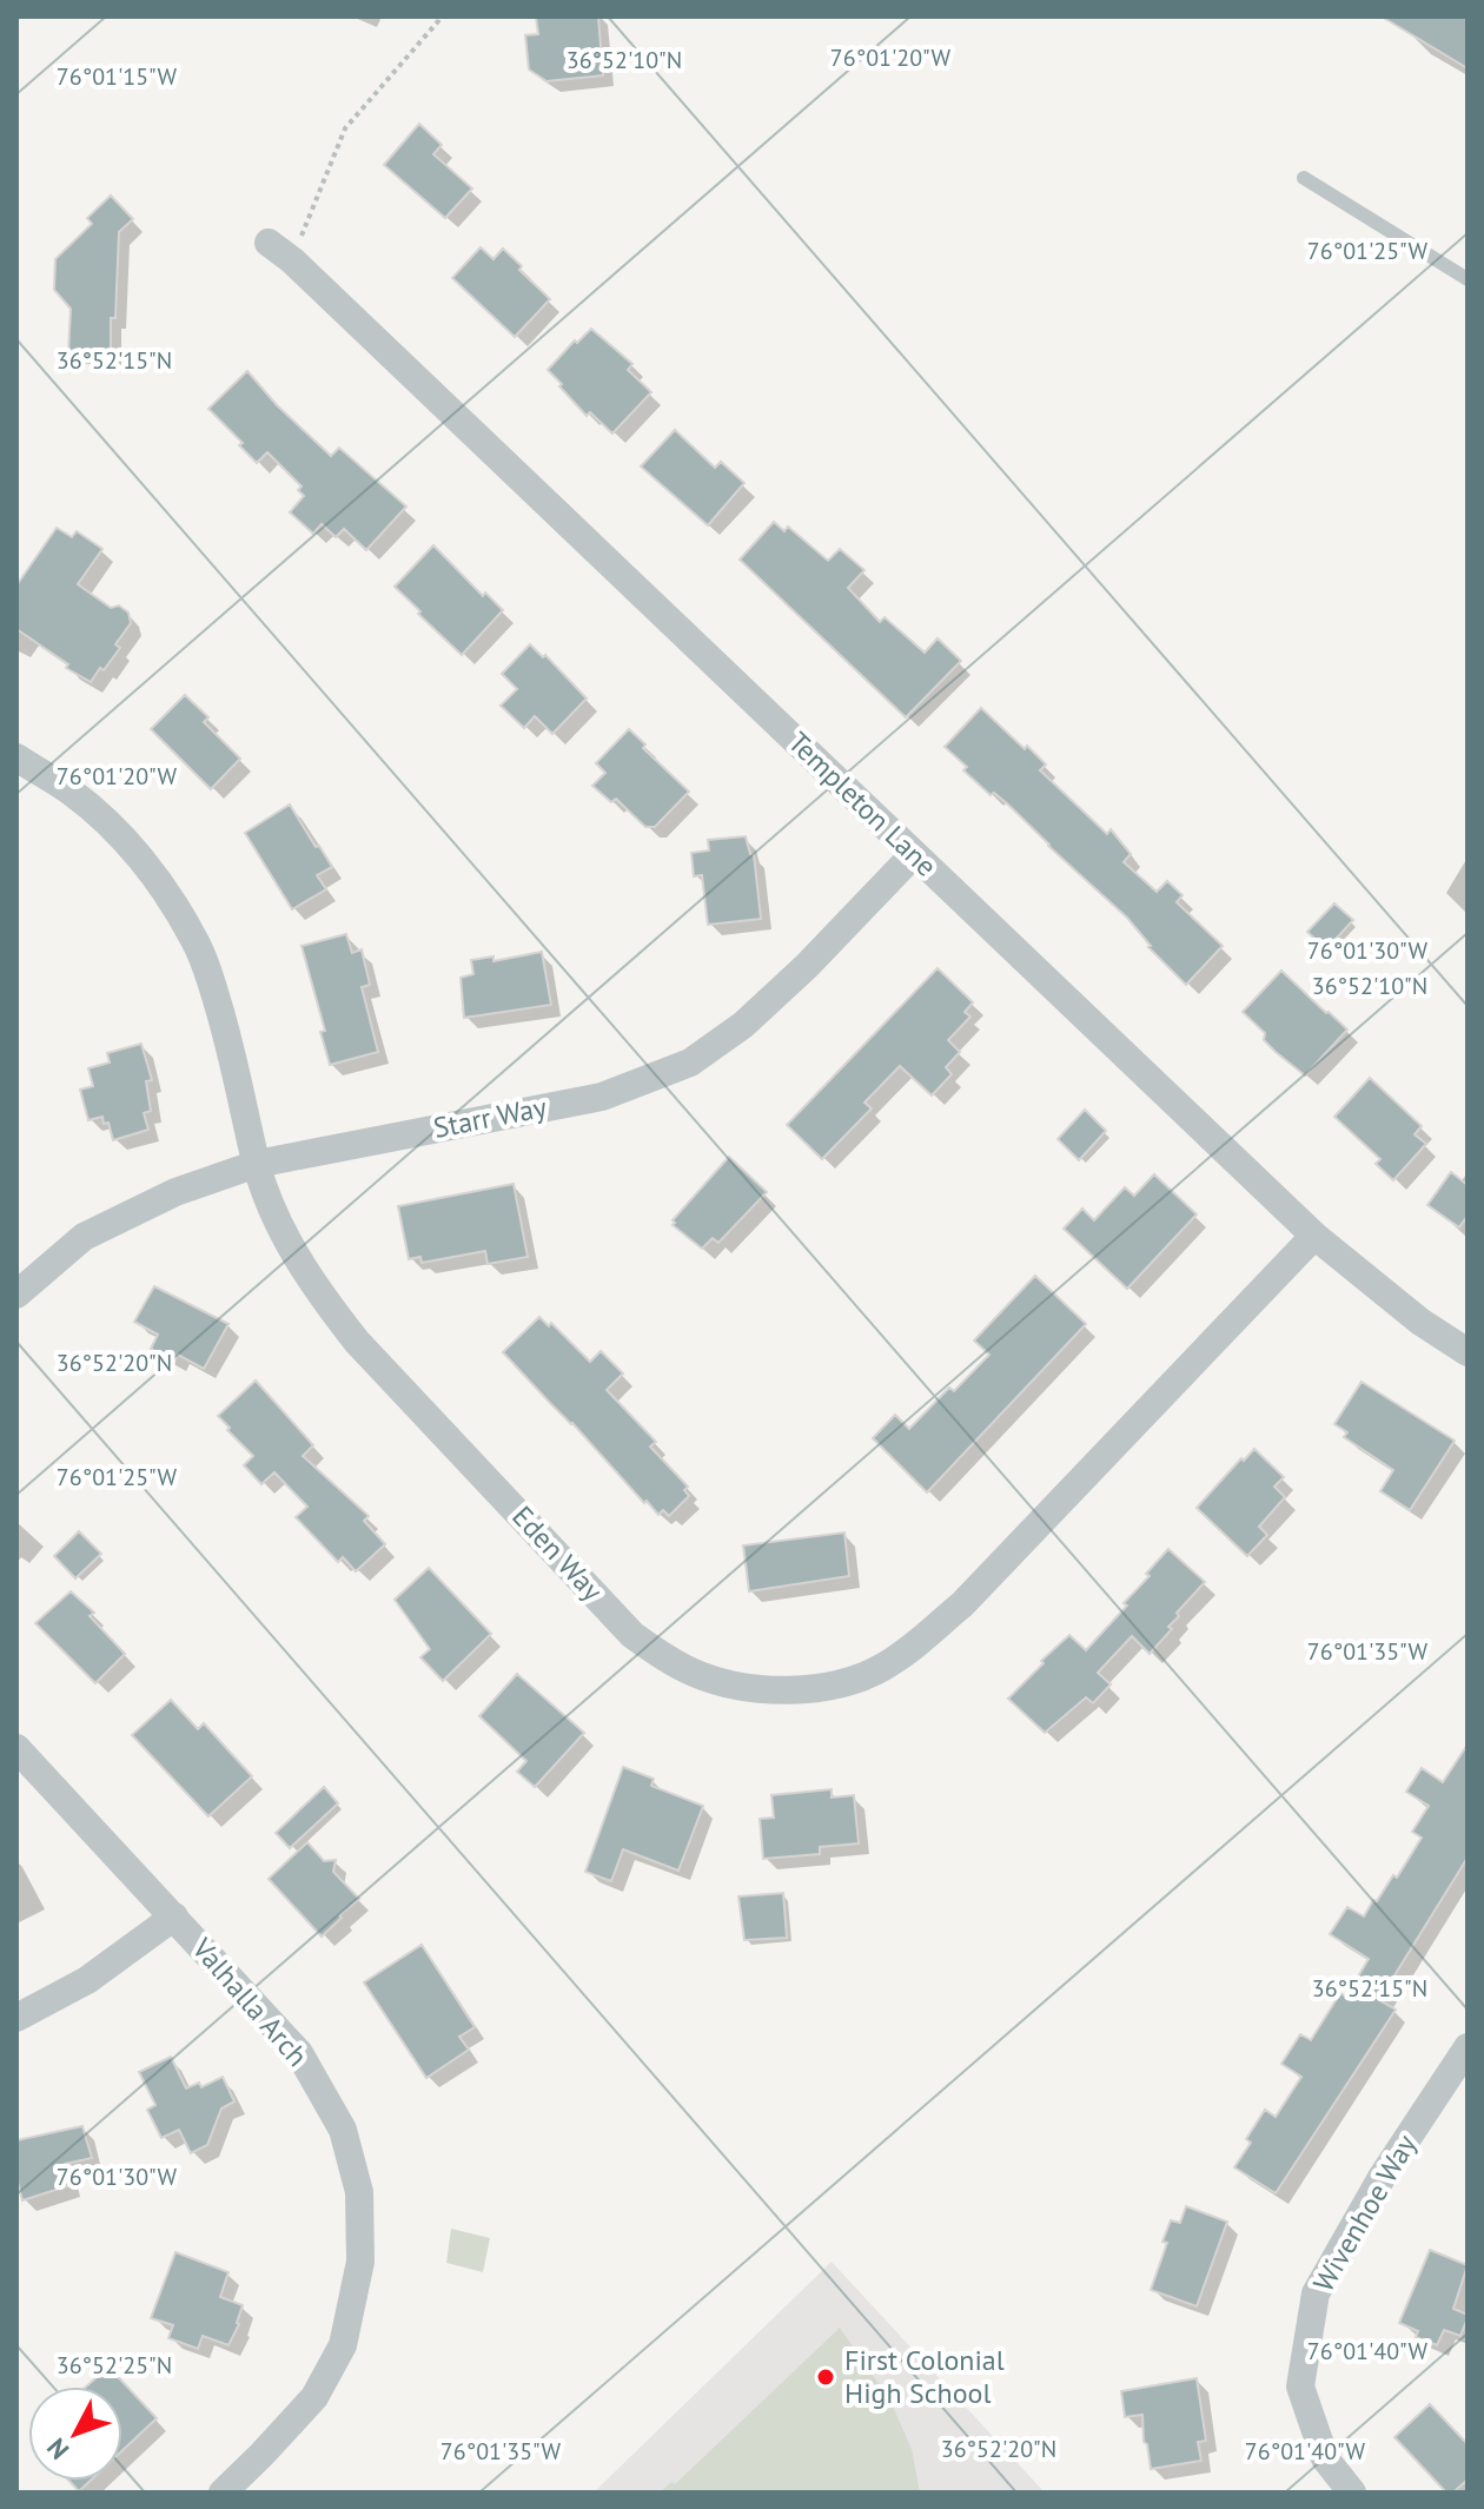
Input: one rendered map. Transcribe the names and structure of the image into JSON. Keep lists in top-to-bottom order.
{
  "streets": {
    "street": [
      "Templeton Lane",
      "Starr Way",
      "Eden Way",
      "Valhalla Arch",
      "Wivenhoe Way"
    ]
  },
  "crossings": [
    ["Templeton Lane", "Starr Way"],
    ["Templeton Lane", "Eden Way"],
    ["Starr Way", "Eden Way"]
  ],
  "places": ["First Colonial High School"],
  "north": "bottom left",
  "coordinates": [
    "76°01'20\"W",
    "36°52'10\"N",
    "76°01'15\"W",
    "76°01'25\"W",
    "36°52'15\"N",
    "76°01'30\"W",
    "36°52'20\"N",
    "76°01'35\"W",
    "76°01'40\"W",
    "36°52'25\"N"
  ]
}
